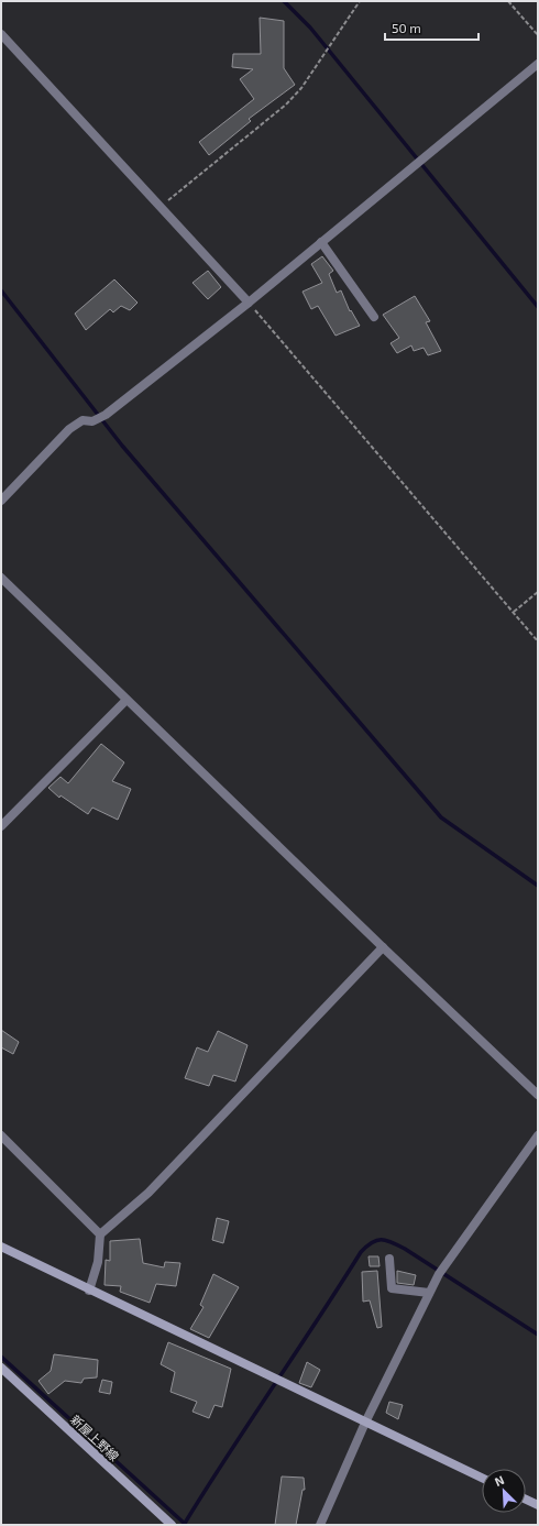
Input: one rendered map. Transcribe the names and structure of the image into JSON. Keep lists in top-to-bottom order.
{
  "streets": {
    "street": ["新屋上野線"]
  },
  "scale_bar": "50 m",
  "north": "top left"
}
